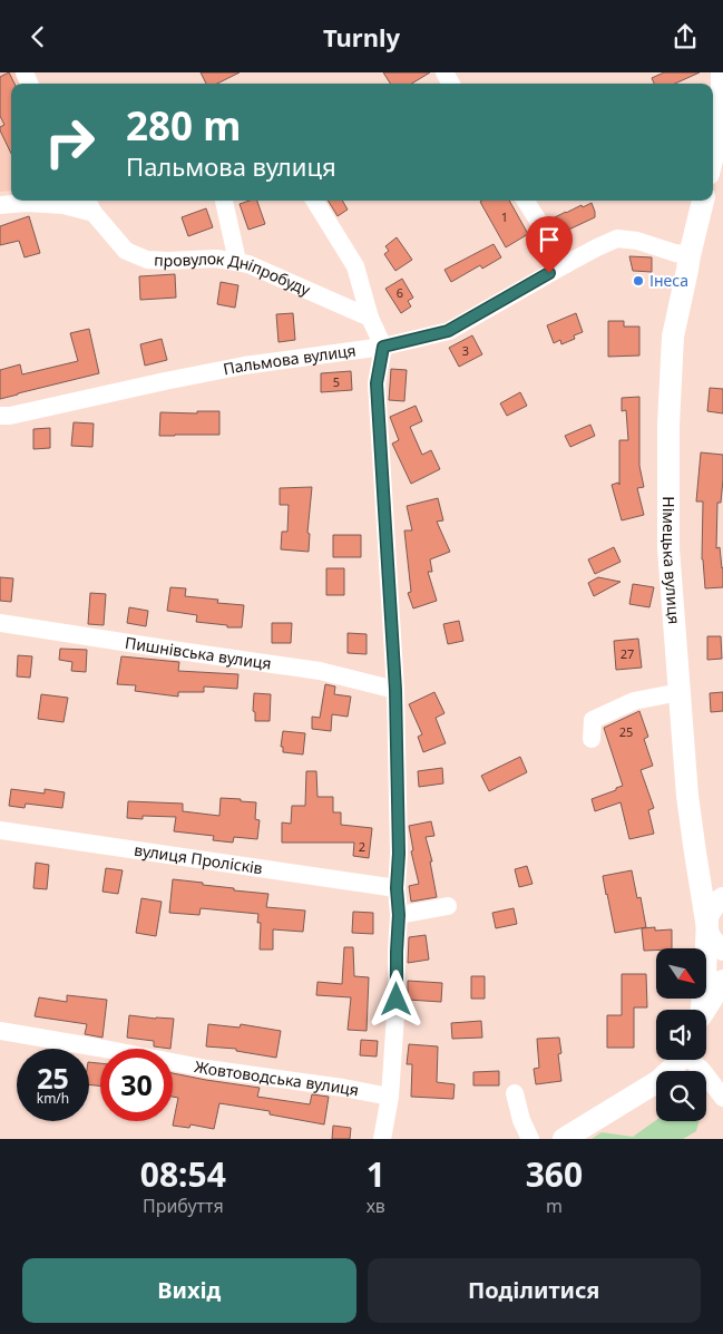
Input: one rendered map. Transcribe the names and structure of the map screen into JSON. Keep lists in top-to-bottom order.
{
  "streets": {
    "main road": ["Німецька вулиця"],
    "street": [
      "провулок Дніпробуду",
      "Пальмова вулиця",
      "Пишнівська вулиця",
      "вулиця Пролісків",
      "Жовтоводська вулиця"
    ]
  },
  "crossings": [
    ["Пальмова вулиця", "Німецька вулиця"]
  ],
  "places": ["Інеса"],
  "house_numbers": [
    "1",
    "6",
    "3",
    "5",
    "27",
    "25",
    "2"
  ],
  "north": "bottom right",
  "page": {
    "header": "Turnly",
    "turn": ["280 m", "Пальмова вулиця"],
    "speed": "25 km/h",
    "limit": "30",
    "eta": [
      "08:54",
      "Прибуття",
      "1",
      "хв",
      "360",
      "m"
    ],
    "buttons": ["Вихід", "Поділитися"]
  }
}
